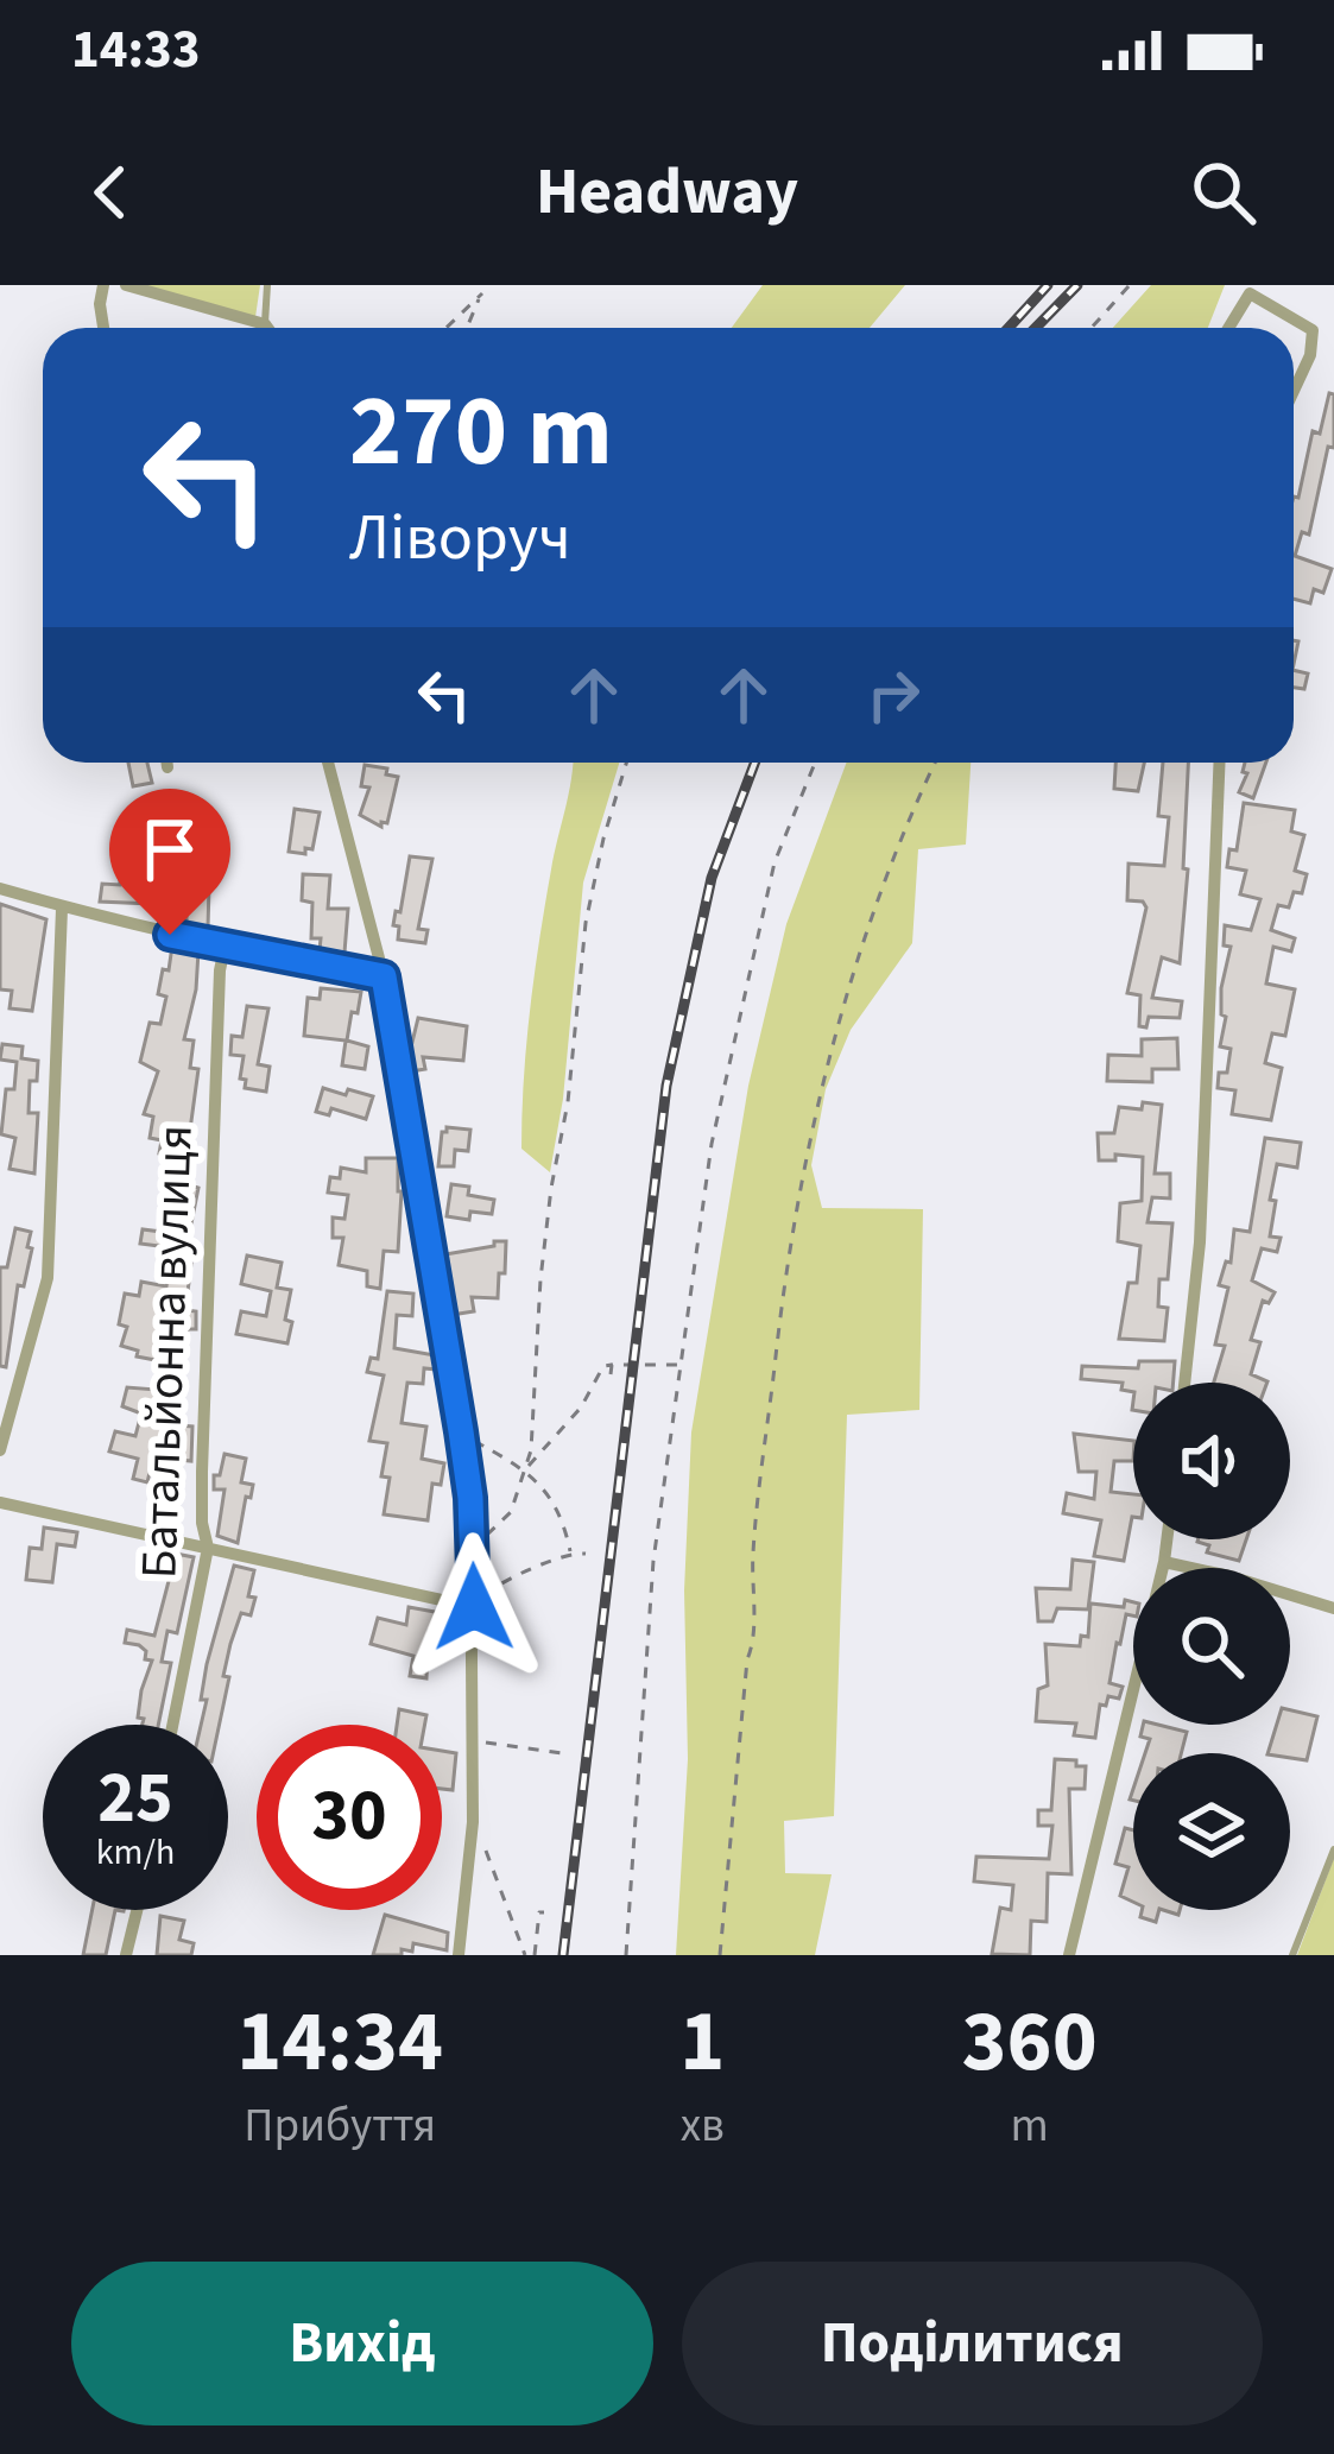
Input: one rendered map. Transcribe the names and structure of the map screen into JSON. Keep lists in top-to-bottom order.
{
  "streets": {
    "street": ["Батальйонна вулиця"]
  },
  "page": {
    "status": "14:33",
    "header": "Headway",
    "turn": ["270 m", "Ліворуч"],
    "speed": "25 km/h",
    "limit": "30",
    "eta": [
      "14:34",
      "Прибуття",
      "1",
      "хв",
      "360",
      "m"
    ],
    "buttons": ["Вихід", "Поділитися"]
  }
}
